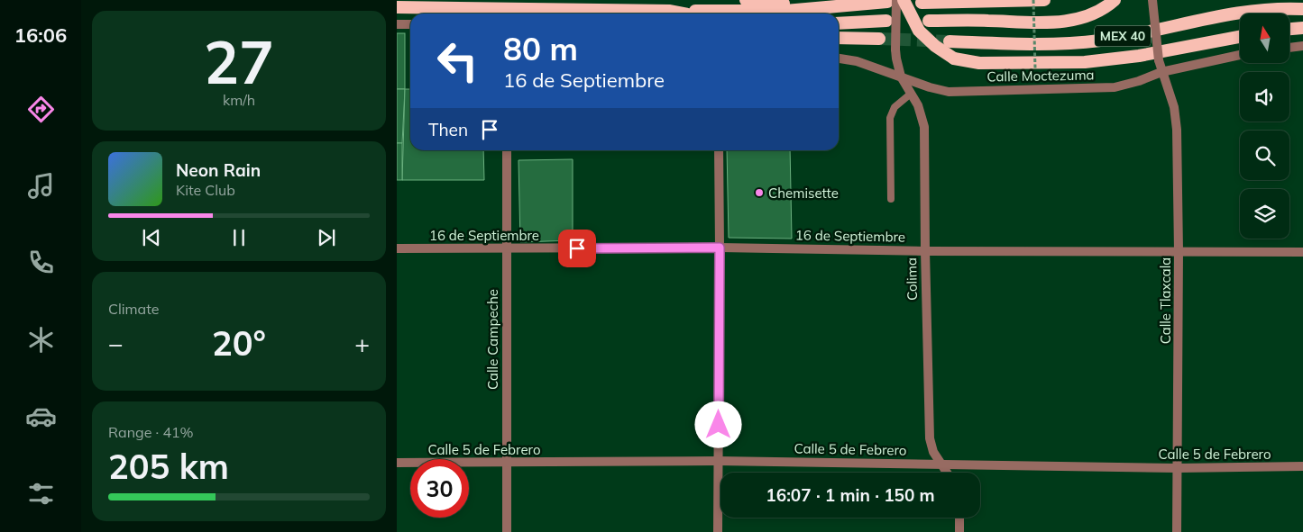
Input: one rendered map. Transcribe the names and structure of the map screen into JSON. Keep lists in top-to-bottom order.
{
  "streets": {
    "highway": ["MEX 40"],
    "street": [
      "Calle Moctezuma",
      "16 de Septiembre",
      "Colima",
      "Calle Tlaxcala",
      "Calle Campeche",
      "Calle 5 de Febrero"
    ]
  },
  "crossings": [
    ["Calle Moctezuma", "Colima"],
    ["Calle Moctezuma", "Calle Tlaxcala"],
    ["16 de Septiembre", "Colima"],
    ["16 de Septiembre", "Calle Tlaxcala"],
    ["16 de Septiembre", "Calle Campeche"],
    ["Colima", "Calle 5 de Febrero"],
    ["Calle Tlaxcala", "Calle 5 de Febrero"],
    ["Calle Campeche", "Calle 5 de Febrero"]
  ],
  "places": ["Chemisette"],
  "north": "top",
  "page": {
    "tabs": "16:06",
    "tile": [
      ["27", "km/h"],
      "Climate",
      ["Range · 41%", "205 km"]
    ],
    "turn": ["80 m", "16 de Septiembre"],
    "then": "Then",
    "song": ["Neon Rain", "Kite Club"],
    "heat": ["−", "20°", "+"],
    "limit": "30",
    "trip": "16:07 · 1 min · 150 m"
  }
}
